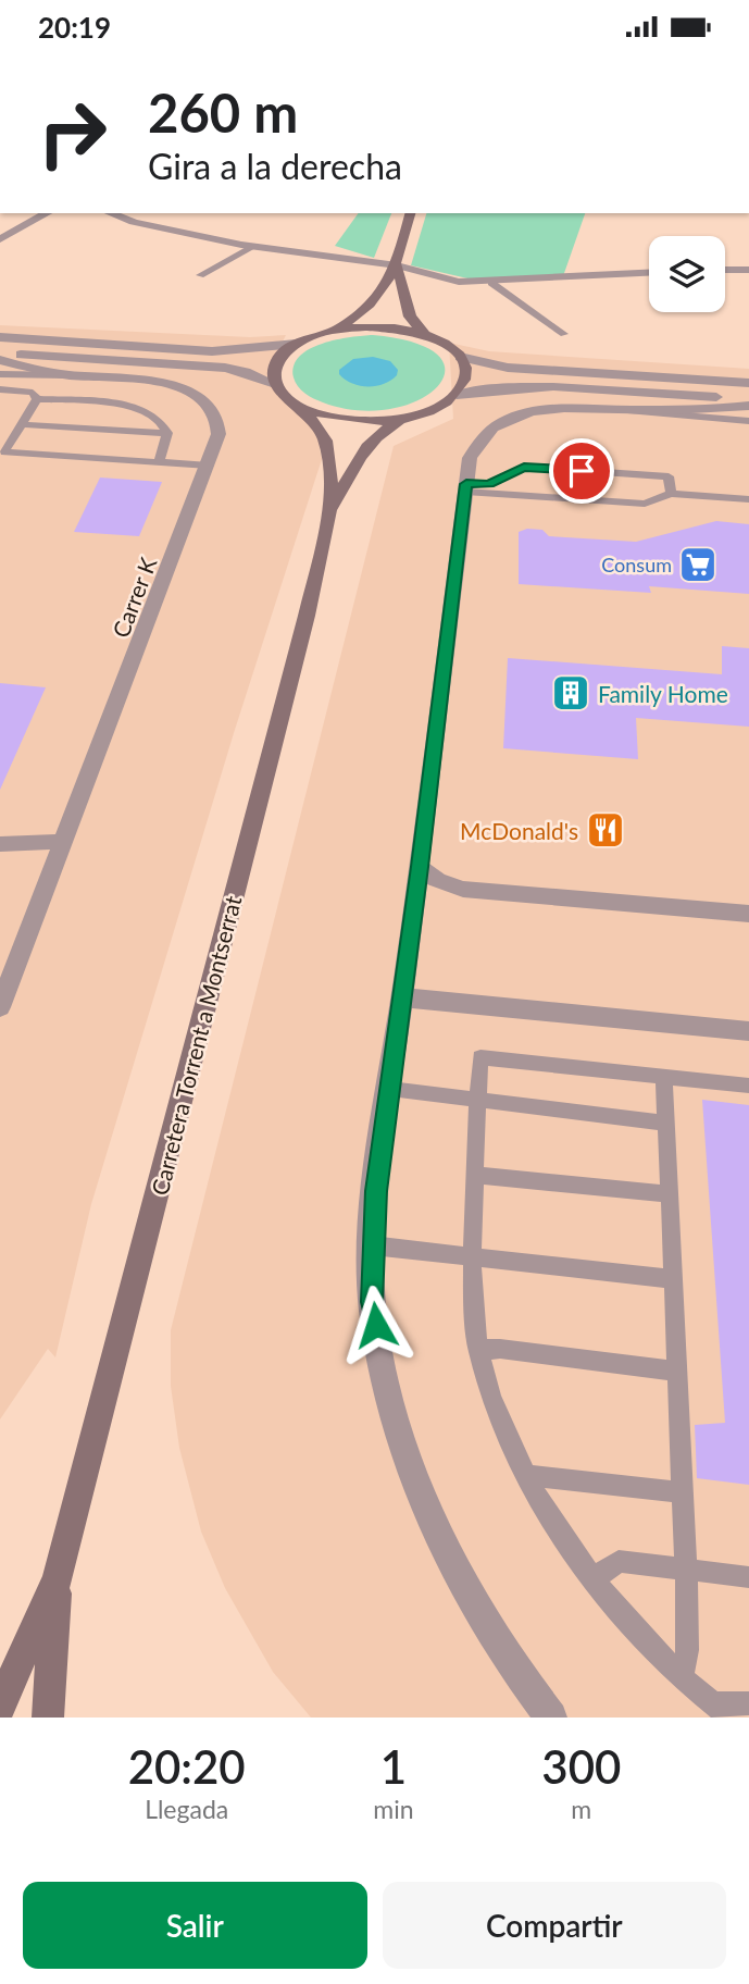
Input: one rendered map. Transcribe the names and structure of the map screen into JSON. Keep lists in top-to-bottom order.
{
  "streets": {
    "main road": ["Carretera Torrent a Montserrat"],
    "street": ["Carrer K"]
  },
  "places": {
    "supermarket": ["Consum"],
    "building": ["Family Home"],
    "restaurant": ["McDonald's"]
  },
  "page": {
    "status": "20:19",
    "turn": ["260 m", "Gira a la derecha"],
    "eta": [
      "20:20",
      "Llegada",
      "1",
      "min",
      "300",
      "m"
    ],
    "buttons": ["Salir", "Compartir"]
  }
}
